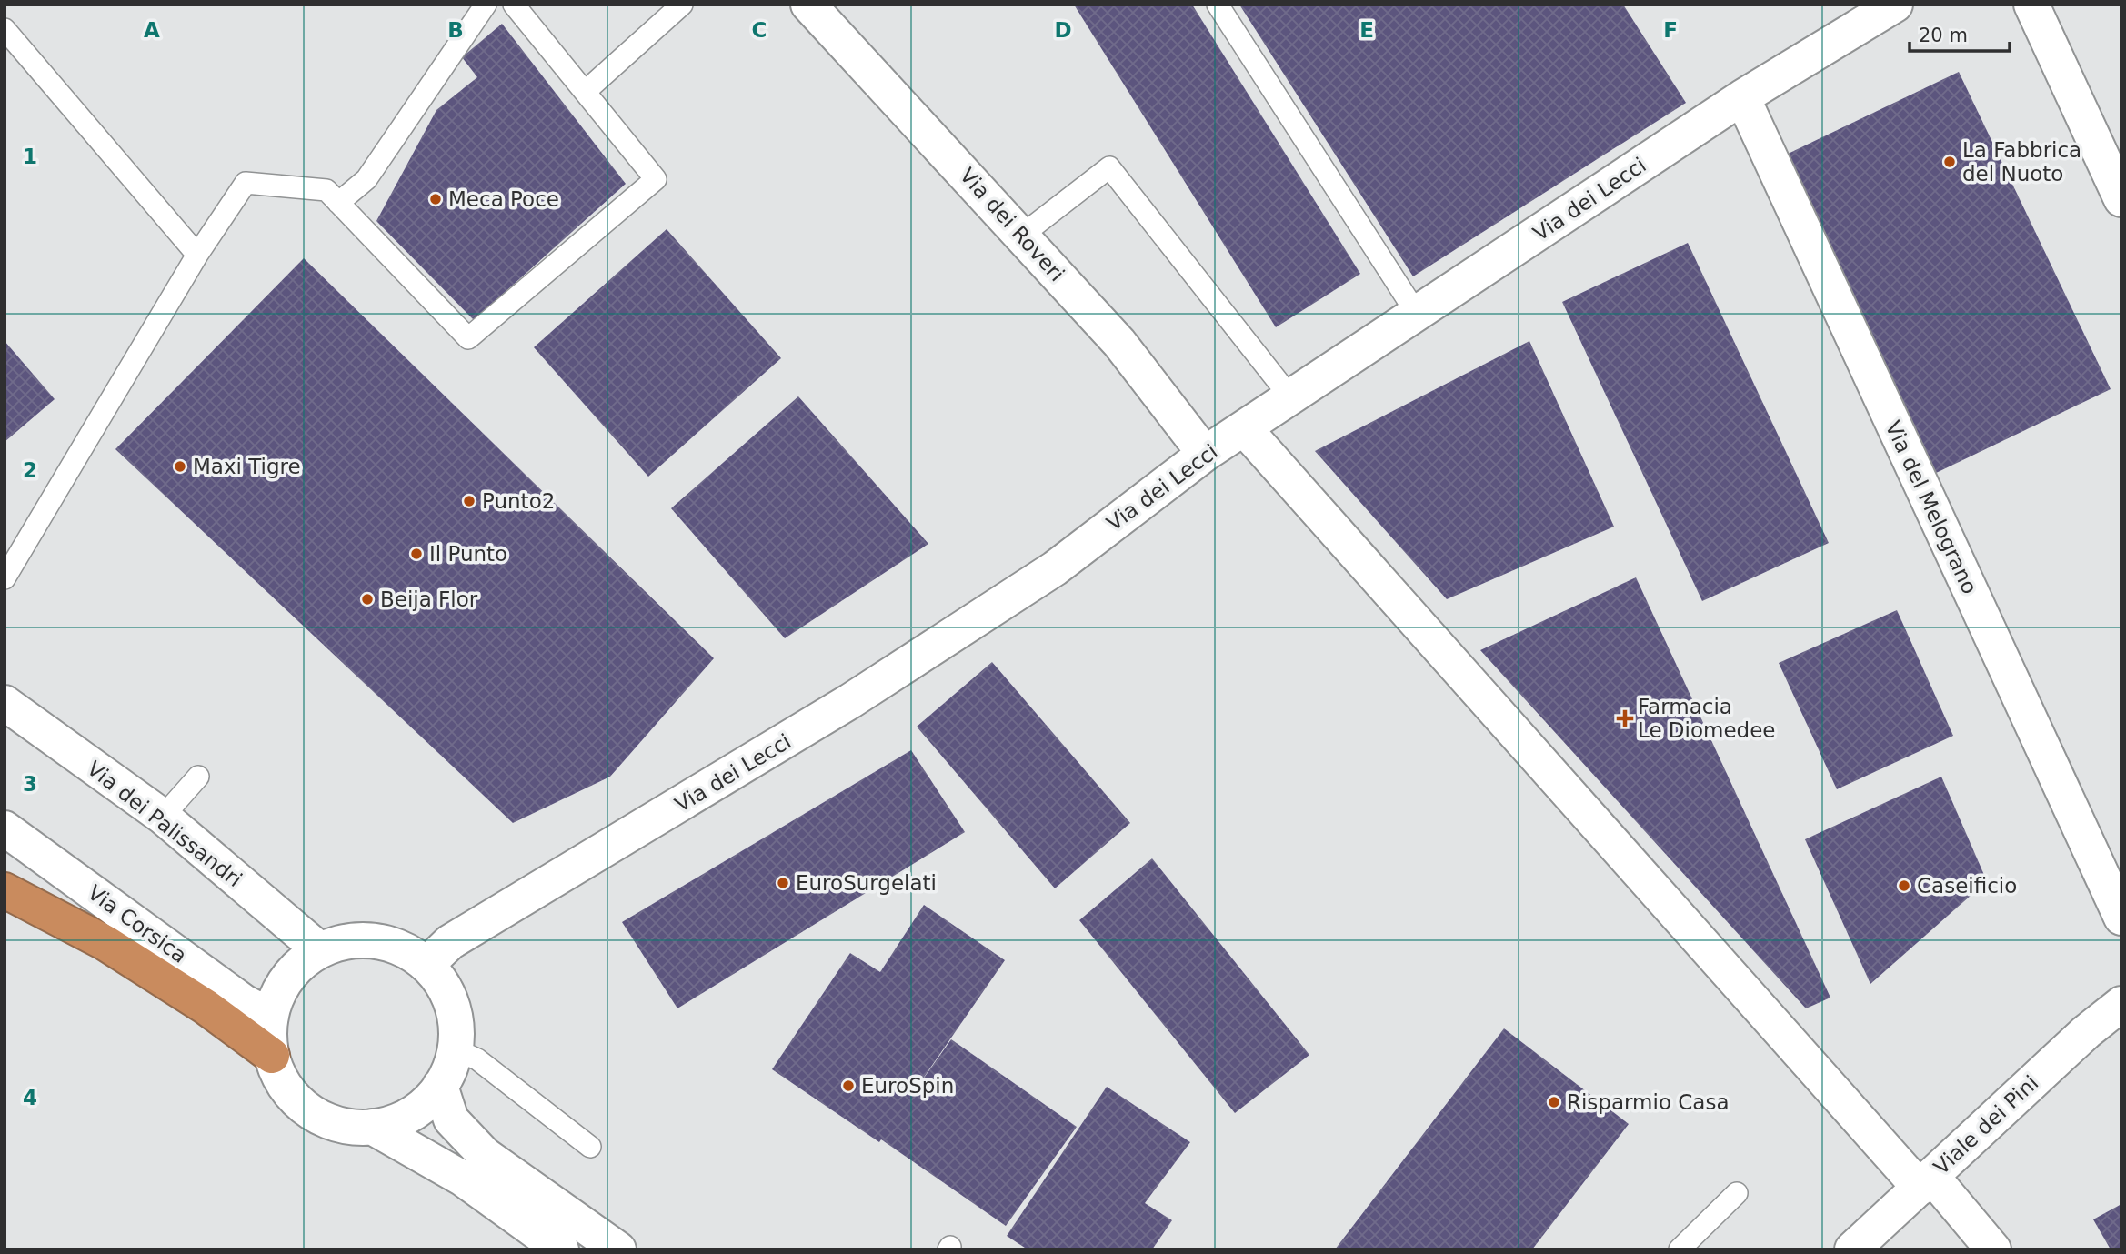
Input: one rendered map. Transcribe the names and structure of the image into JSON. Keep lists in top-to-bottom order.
{
  "streets": {
    "street": [
      "Via dei Lecci",
      "Via dei Roveri",
      "Via del Melograno",
      "Via dei Palissandri",
      "Via Corsica",
      "Viale dei Pini"
    ]
  },
  "crossings": [
    ["Via dei Lecci", "Via dei Roveri"],
    ["Via dei Lecci", "Via del Melograno"],
    ["Via dei Lecci", "Via dei Palissandri"],
    ["Via dei Lecci", "Via Corsica"],
    ["Via dei Palissandri", "Via Corsica"]
  ],
  "places": {
    "other": [
      "La Fabbrica del Nuoto",
      "Meca Poce",
      "Maxi Tigre",
      "Punto2",
      "Il Punto",
      "Beija Flor",
      "EuroSurgelati",
      "Caseificio",
      "EuroSpin",
      "Risparmio Casa"
    ],
    "health": ["Farmacia Le Diomedee"]
  },
  "scale_bar": "20 m",
  "grid": {
    "columns": [
      "A",
      "B",
      "C",
      "D",
      "E",
      "F"
    ],
    "rows": [
      "1",
      "2",
      "3",
      "4"
    ]
  }
}
